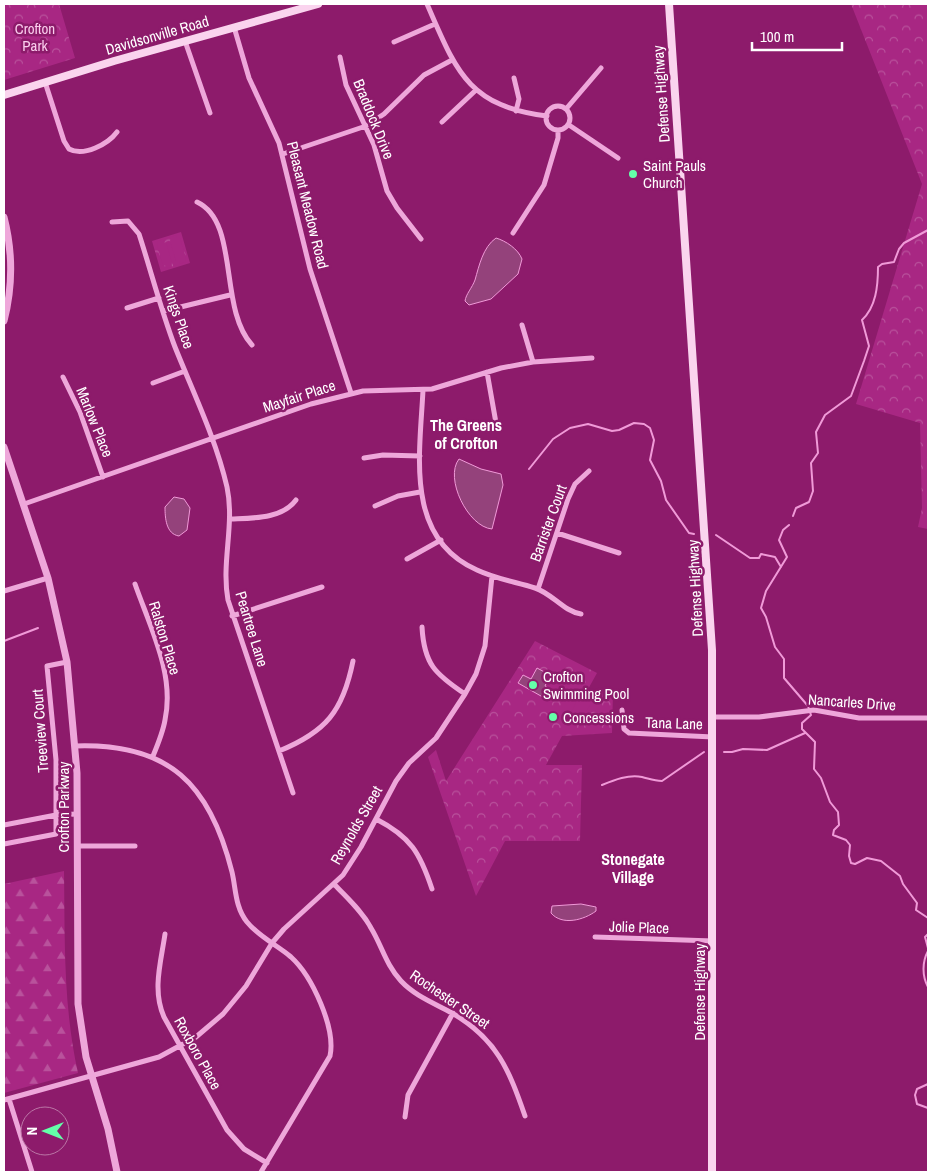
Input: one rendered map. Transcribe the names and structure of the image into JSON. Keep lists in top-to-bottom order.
{
  "streets": {
    "main road": ["Davidsonville Road", "Defense Highway"],
    "street": [
      "Braddock Drive",
      "Pleasant Meadow Road",
      "Kings Place",
      "Mayfair Place",
      "Marlow Place",
      "Barrister Court",
      "Peartree Lane",
      "Ralston Place",
      "Nancarles Drive",
      "Tana Lane",
      "Treeview Court",
      "Crofton Parkway",
      "Reynolds Street",
      "Jolie Place",
      "Rochester Street",
      "Roxboro Place"
    ]
  },
  "crossings": [
    ["Davidsonville Road", "Pleasant Meadow Road"],
    ["Defense Highway", "Nancarles Drive"],
    ["Defense Highway", "Tana Lane"],
    ["Defense Highway", "Jolie Place"],
    ["Pleasant Meadow Road", "Mayfair Place"],
    ["Kings Place", "Mayfair Place"],
    ["Kings Place", "Peartree Lane"],
    ["Mayfair Place", "Marlow Place"],
    ["Mayfair Place", "Peartree Lane"],
    ["Mayfair Place", "Crofton Parkway"],
    ["Treeview Court", "Crofton Parkway"],
    ["Crofton Parkway", "Reynolds Street"],
    ["Reynolds Street", "Rochester Street"],
    ["Reynolds Street", "Roxboro Place"]
  ],
  "districts": ["The Greens of Crofton", "Stonegate Village"],
  "parks": ["Crofton Park"],
  "places": ["Saint Pauls Church", "Crofton Swimming Pool", "Concessions"],
  "scale_bar": "100 m",
  "north": "left"
}
